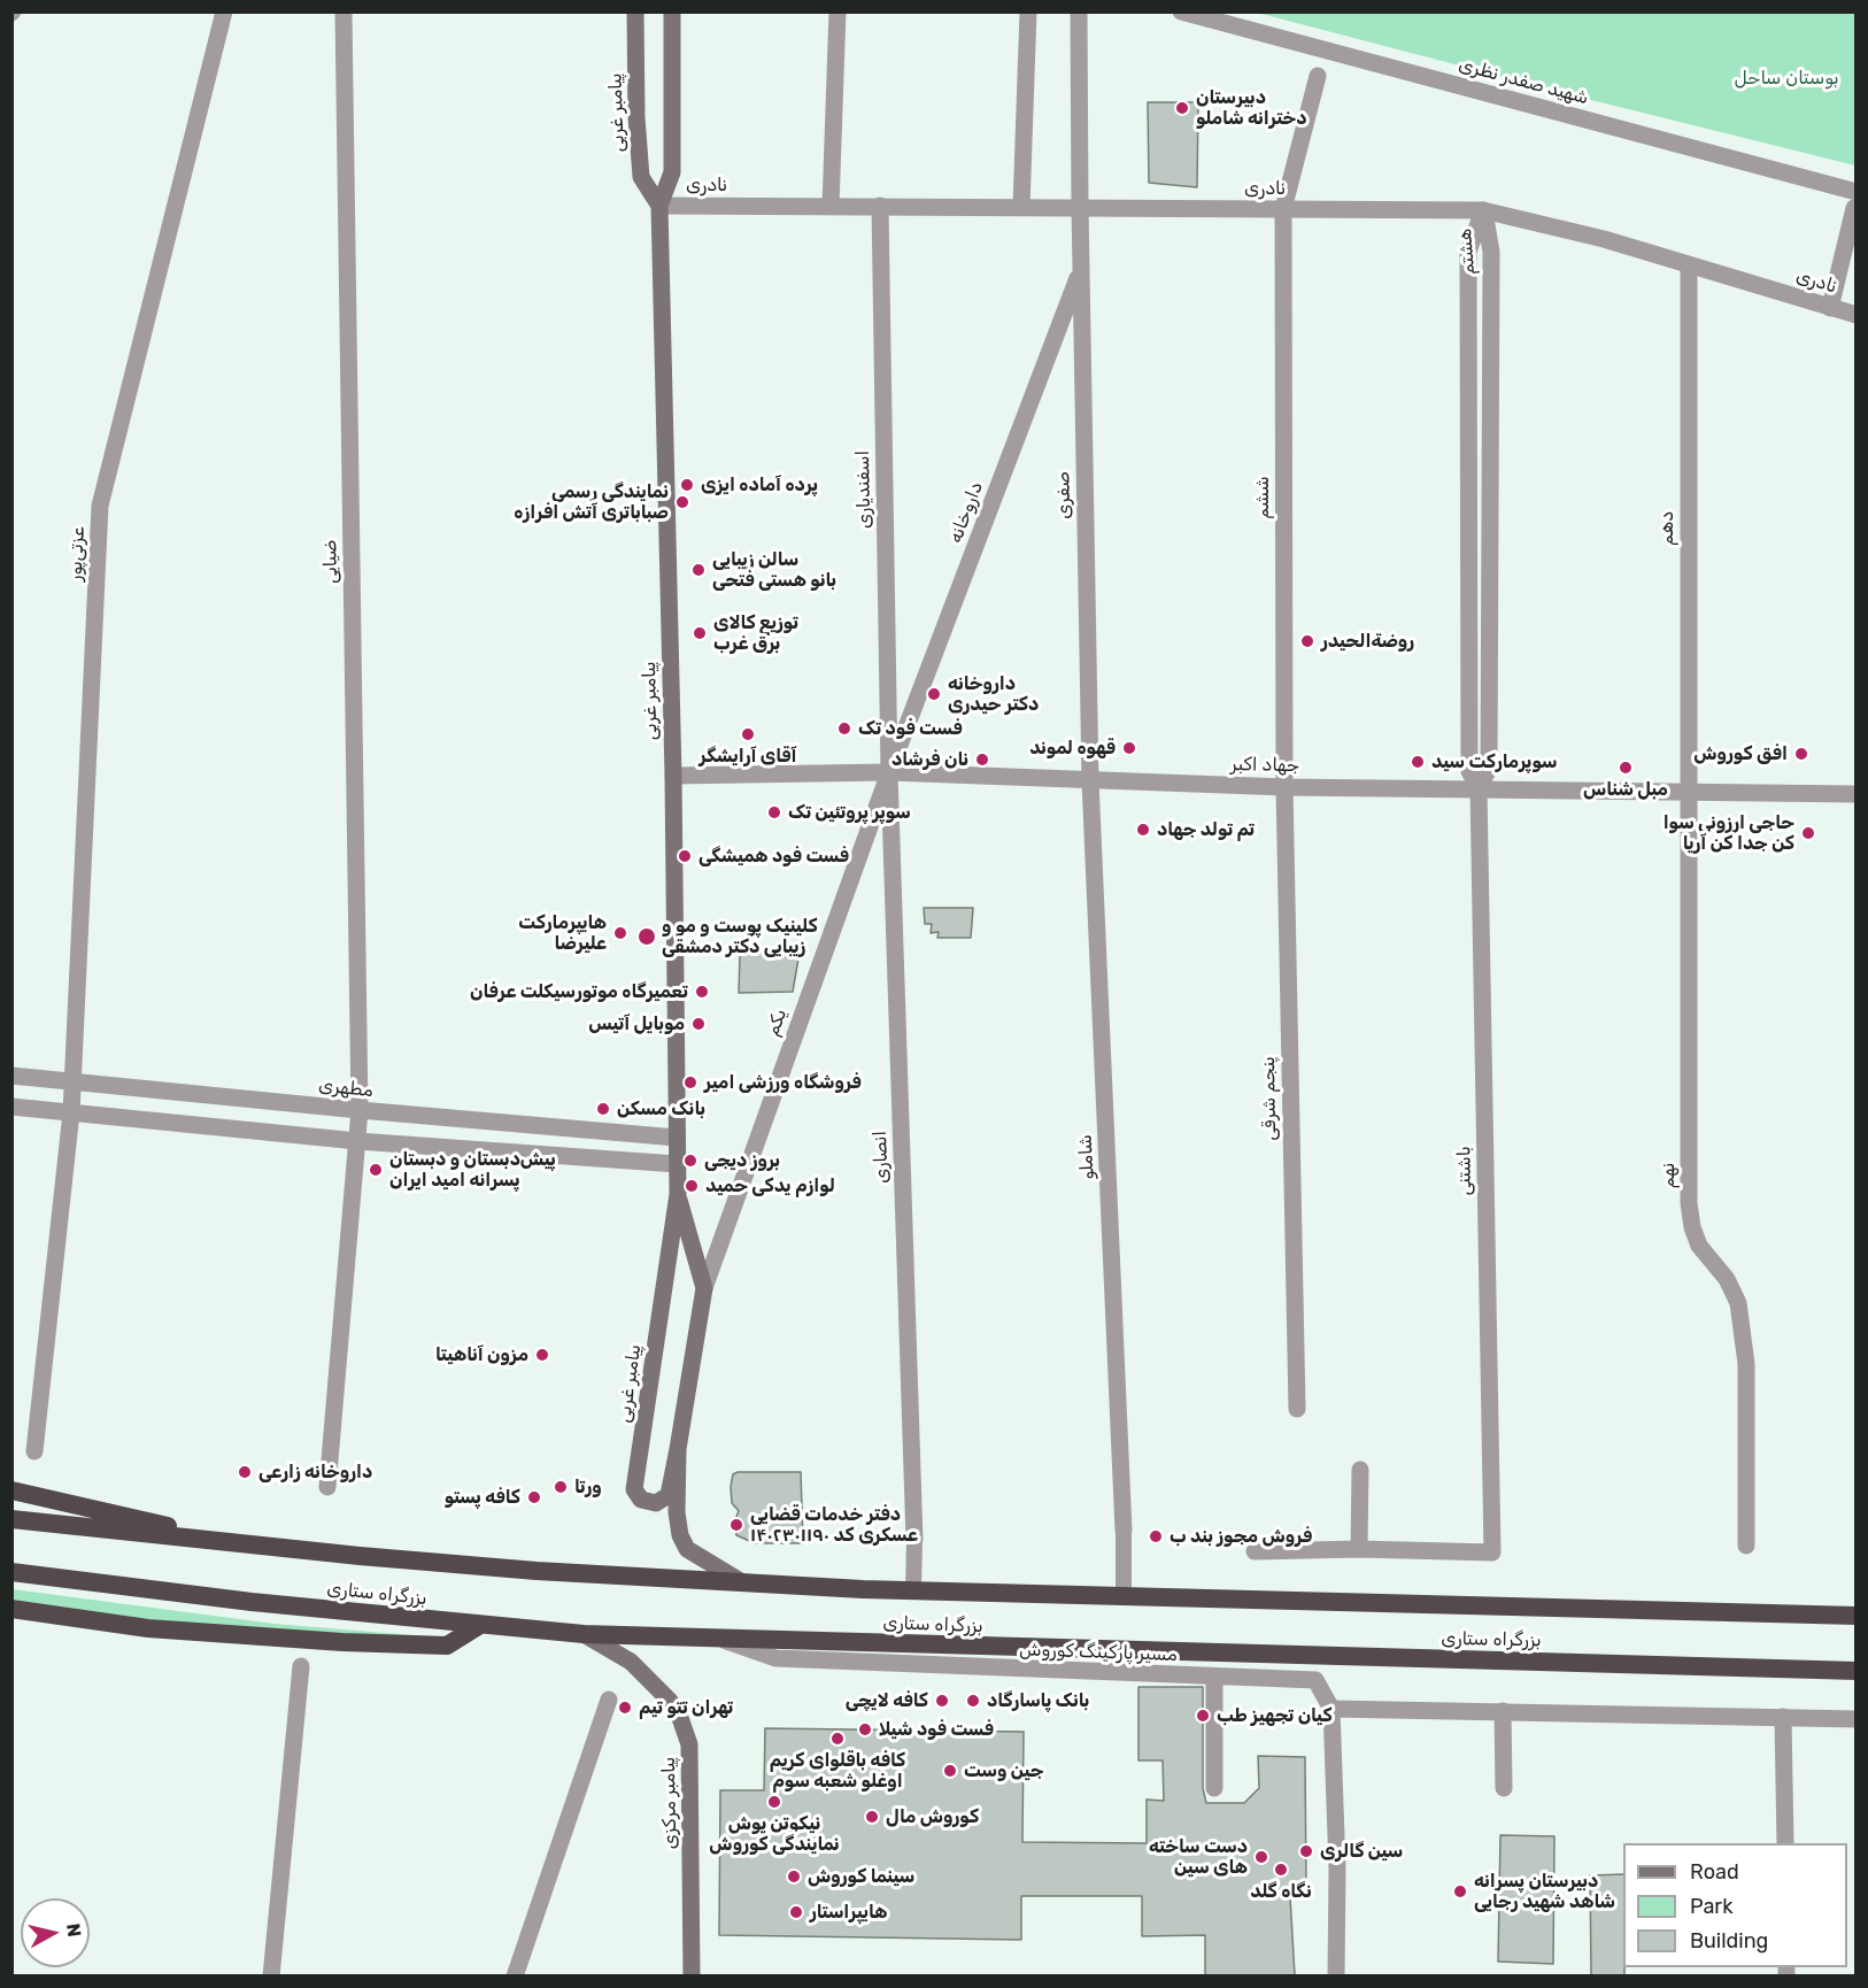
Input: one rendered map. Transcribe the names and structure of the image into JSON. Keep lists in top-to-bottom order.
{
  "streets": {
    "highway": ["بزرگراه ستاری"],
    "main road": ["پیامبر غربی", "پیامبر مرکزی"],
    "street": [
      "شهید صفدر نظری",
      "نادری",
      "هشتم",
      "اسفندیاری",
      "صفری",
      "ششم",
      "داروخانه",
      "دهم",
      "عزتی‌پور",
      "ضیایی",
      "جهاد اکبر",
      "یکم",
      "مطهری",
      "پنجم شرقی",
      "انصاری",
      "شاملو",
      "باشتنی",
      "نهم",
      "مسیر پارکینگ کوروش"
    ]
  },
  "crossings": [
    ["پیامبر غربی", "نادری"],
    ["پیامبر غربی", "جهاد اکبر"],
    ["پیامبر غربی", "یکم"],
    ["پیامبر غربی", "مطهری"],
    ["پیامبر غربی", "بزرگراه ستاری"],
    ["نادری", "هشتم"],
    ["نادری", "اسفندیاری"],
    ["نادری", "صفری"],
    ["نادری", "ششم"],
    ["نادری", "دهم"],
    ["هشتم", "جهاد اکبر"],
    ["هشتم", "باشتنی"],
    ["اسفندیاری", "داروخانه"],
    ["اسفندیاری", "جهاد اکبر"],
    ["اسفندیاری", "یکم"],
    ["اسفندیاری", "انصاری"],
    ["صفری", "داروخانه"],
    ["صفری", "جهاد اکبر"],
    ["صفری", "شاملو"],
    ["ششم", "جهاد اکبر"],
    ["ششم", "پنجم شرقی"],
    ["داروخانه", "جهاد اکبر"],
    ["داروخانه", "یکم"],
    ["داروخانه", "انصاری"],
    ["دهم", "جهاد اکبر"],
    ["دهم", "نهم"],
    ["عزتی‌پور", "مطهری"],
    ["ضیایی", "مطهری"],
    ["جهاد اکبر", "یکم"],
    ["جهاد اکبر", "پنجم شرقی"],
    ["جهاد اکبر", "انصاری"],
    ["جهاد اکبر", "شاملو"],
    ["جهاد اکبر", "باشتنی"],
    ["جهاد اکبر", "نهم"],
    ["یکم", "انصاری"],
    ["بزرگراه ستاری", "مسیر پارکینگ کوروش"],
    ["بزرگراه ستاری", "پیامبر مرکزی"]
  ],
  "parks": ["بوستان ساحل"],
  "places": [
    "دبیرستان دخترانه شاملو",
    "پرده آماده ایزی",
    "نمايندگی رسمی صباباتری آتش افرازه",
    "سالن زیبایی بانو هستی فتحی",
    "توزیع کالای برق غرب",
    "روضةالحیدر",
    "داروخانه دکتر حیدری",
    "فست فود تک",
    "آقای آرایشگر",
    "قهوه لموند",
    "افق کوروش",
    "نان فرشاد",
    "سوپرمارکت سید",
    "مبل شناس",
    "سوپر پروتئین تک",
    "تم تولد جهاد",
    "حاجی ارزونی سوا کن جدا کن آریا",
    "فست فود همیشگی",
    "هایپرمارکت علیرضا",
    "کلینیک پوست و مو و زیبایی دکتر دمشقی",
    "تعمیرگاه موتورسیکلت عرفان",
    "موبایل آتیس",
    "فروشگاه ورزشی امیر",
    "بانک مسکن",
    "بروز دیجی",
    "پیش‌دبستان و دبستان پسرانه امید ایران",
    "لوازم یدکی حمید",
    "مزون آناهیتا",
    "داروخانه زارعی",
    "ورتا",
    "کافه پستو",
    "دفتر خدمات قضایی عسکری کد ۱۴۰۲۳۰۱۱۹۰",
    "فروش مجوز بند ب",
    "کافه لایچى",
    "بانک پاسارگاد",
    "تهران تتو تیم",
    "کیان تجهیز طب",
    "فست فود شیلا",
    "کافه باقلوای کریم اوغلو شعبه سوم",
    "جین وست",
    "نیکوتن پوش نمایندگی کوروش",
    "کوروش مال",
    "سین گالری",
    "دست ساخته های سین",
    "نگاه گلد",
    "سینما کوروش",
    "دبیرستان پسرانه شاهد شهید رجایی",
    "هایپراستار"
  ],
  "legend": ["Road", "Park", "Building"],
  "north": "right"
}
